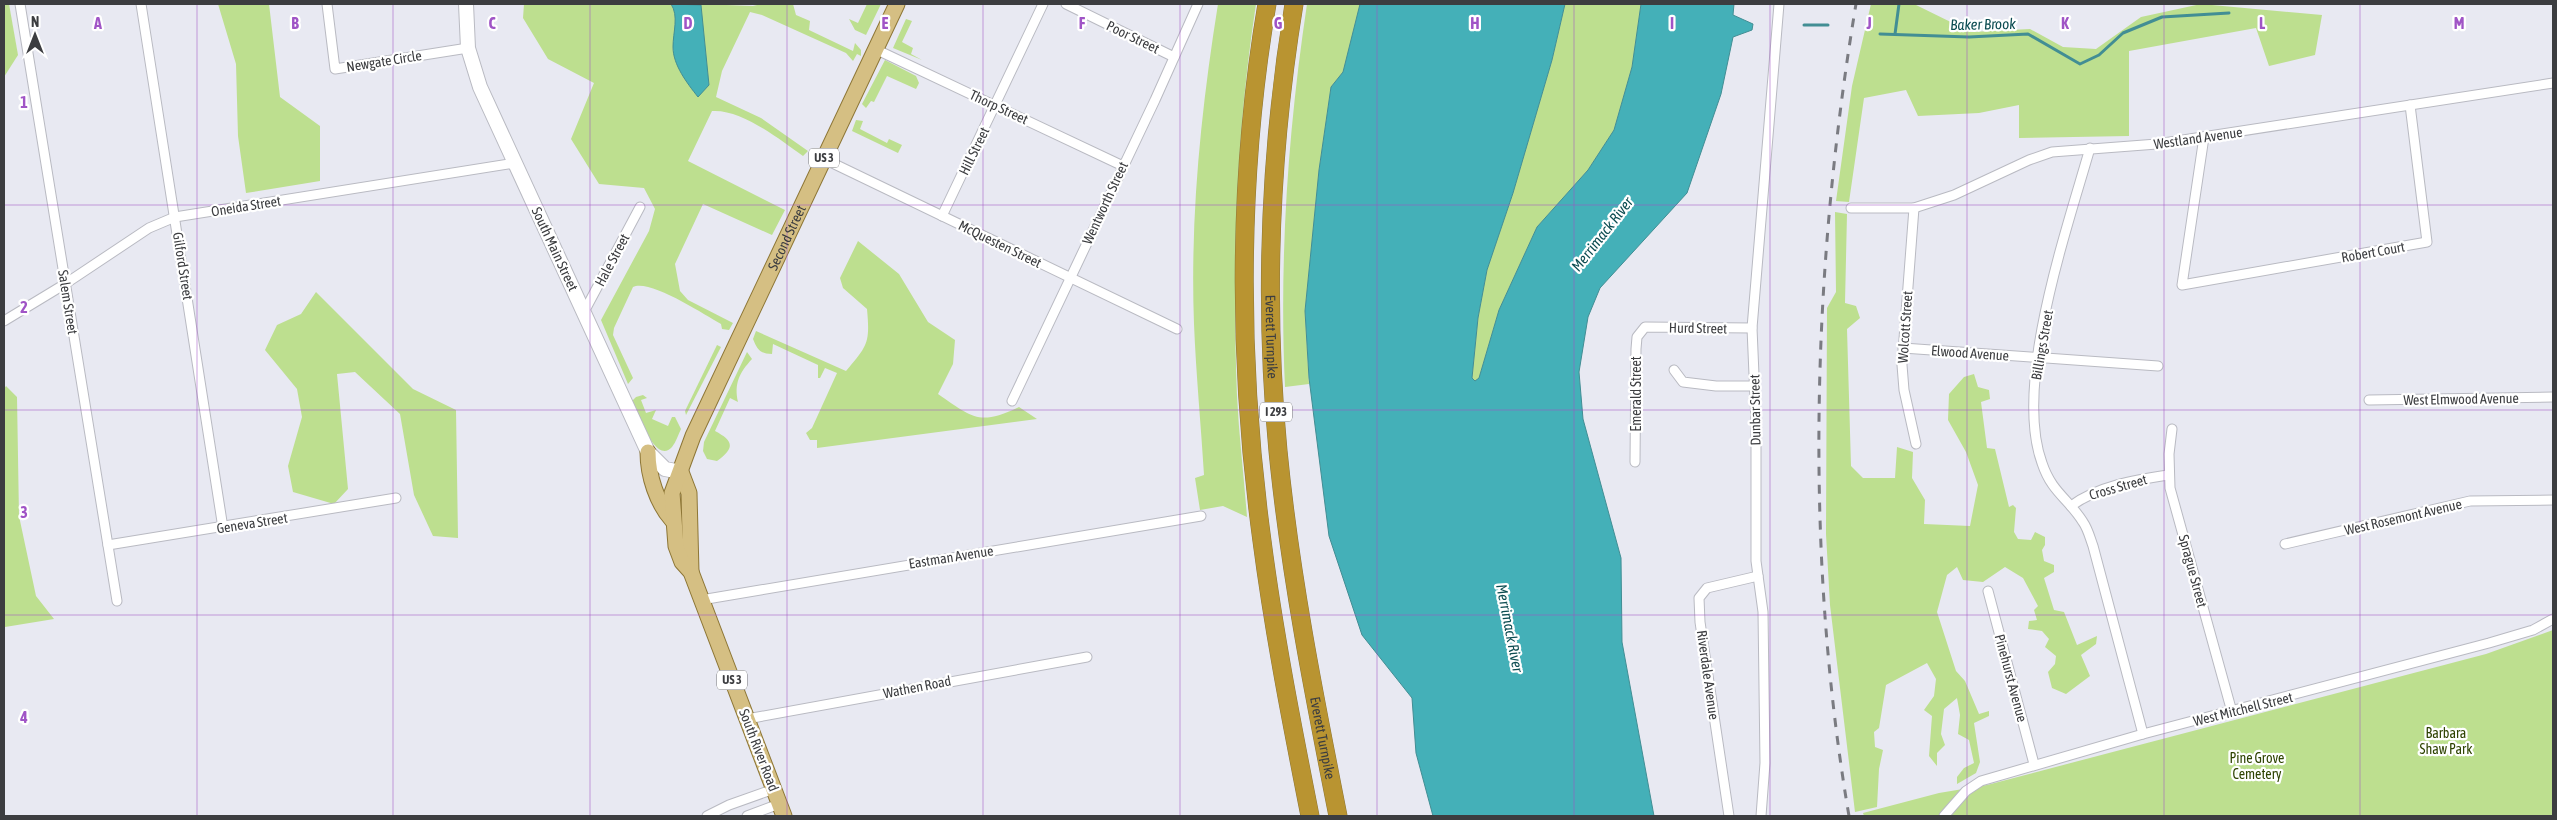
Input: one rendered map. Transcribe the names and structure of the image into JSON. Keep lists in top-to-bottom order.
{
  "streets": {
    "highway": ["Everett Turnpike", "I 293"],
    "main road": [
      "US 3",
      "Second Street",
      "South Main Street",
      "South River Road"
    ],
    "street": [
      "Poor Street",
      "Newgate Circle",
      "Thorp Street",
      "Westland Avenue",
      "Hill Street",
      "Wentworth Street",
      "Oneida Street",
      "McQuesten Street",
      "Robert Court",
      "Hale Street",
      "Gilford Street",
      "Salem Street",
      "Wolcott Street",
      "Hurd Street",
      "Billings Street",
      "Elwood Avenue",
      "Emerald Street",
      "West Elmwood Avenue",
      "Dunbar Street",
      "Cross Street",
      "West Rosemont Avenue",
      "Geneva Street",
      "Eastman Avenue",
      "Sprague Street",
      "Riverdale Avenue",
      "Pinehurst Avenue",
      "Wathen Road",
      "West Mitchell Street"
    ]
  },
  "crossings": [
    ["Poor Street", "Wentworth Street"],
    ["Newgate Circle", "South Main Street"],
    ["Thorp Street", "Hill Street"],
    ["Thorp Street", "Wentworth Street"],
    ["Thorp Street", "Second Street"],
    ["Westland Avenue", "Robert Court"],
    ["Westland Avenue", "Wolcott Street"],
    ["Westland Avenue", "Billings Street"],
    ["Hill Street", "McQuesten Street"],
    ["Wentworth Street", "McQuesten Street"],
    ["Oneida Street", "South Main Street"],
    ["Oneida Street", "Gilford Street"],
    ["Oneida Street", "Salem Street"],
    ["Second Street", "McQuesten Street"],
    ["Second Street", "South Main Street"],
    ["Second Street", "South River Road"],
    ["South Main Street", "Hale Street"],
    ["South Main Street", "South River Road"],
    ["Gilford Street", "Geneva Street"],
    ["Salem Street", "Geneva Street"],
    ["Wolcott Street", "Elwood Avenue"],
    ["Hurd Street", "Emerald Street"],
    ["Hurd Street", "Dunbar Street"],
    ["Billings Street", "Elwood Avenue"],
    ["Billings Street", "Cross Street"],
    ["Billings Street", "West Mitchell Street"],
    ["Dunbar Street", "Riverdale Avenue"],
    ["Cross Street", "Sprague Street"],
    ["Eastman Avenue", "South River Road"],
    ["Sprague Street", "West Mitchell Street"],
    ["Pinehurst Avenue", "West Mitchell Street"],
    ["Wathen Road", "South River Road"]
  ],
  "water": ["Baker Brook", "Merrimack River"],
  "parks": ["Barbara Shaw Park", "Pine Grove Cemetery"],
  "north": "top",
  "grid": {
    "columns": [
      "A",
      "B",
      "C",
      "D",
      "E",
      "F",
      "G",
      "H",
      "I",
      "J",
      "K",
      "L",
      "M"
    ],
    "rows": [
      "1",
      "2",
      "3",
      "4"
    ]
  }
}
